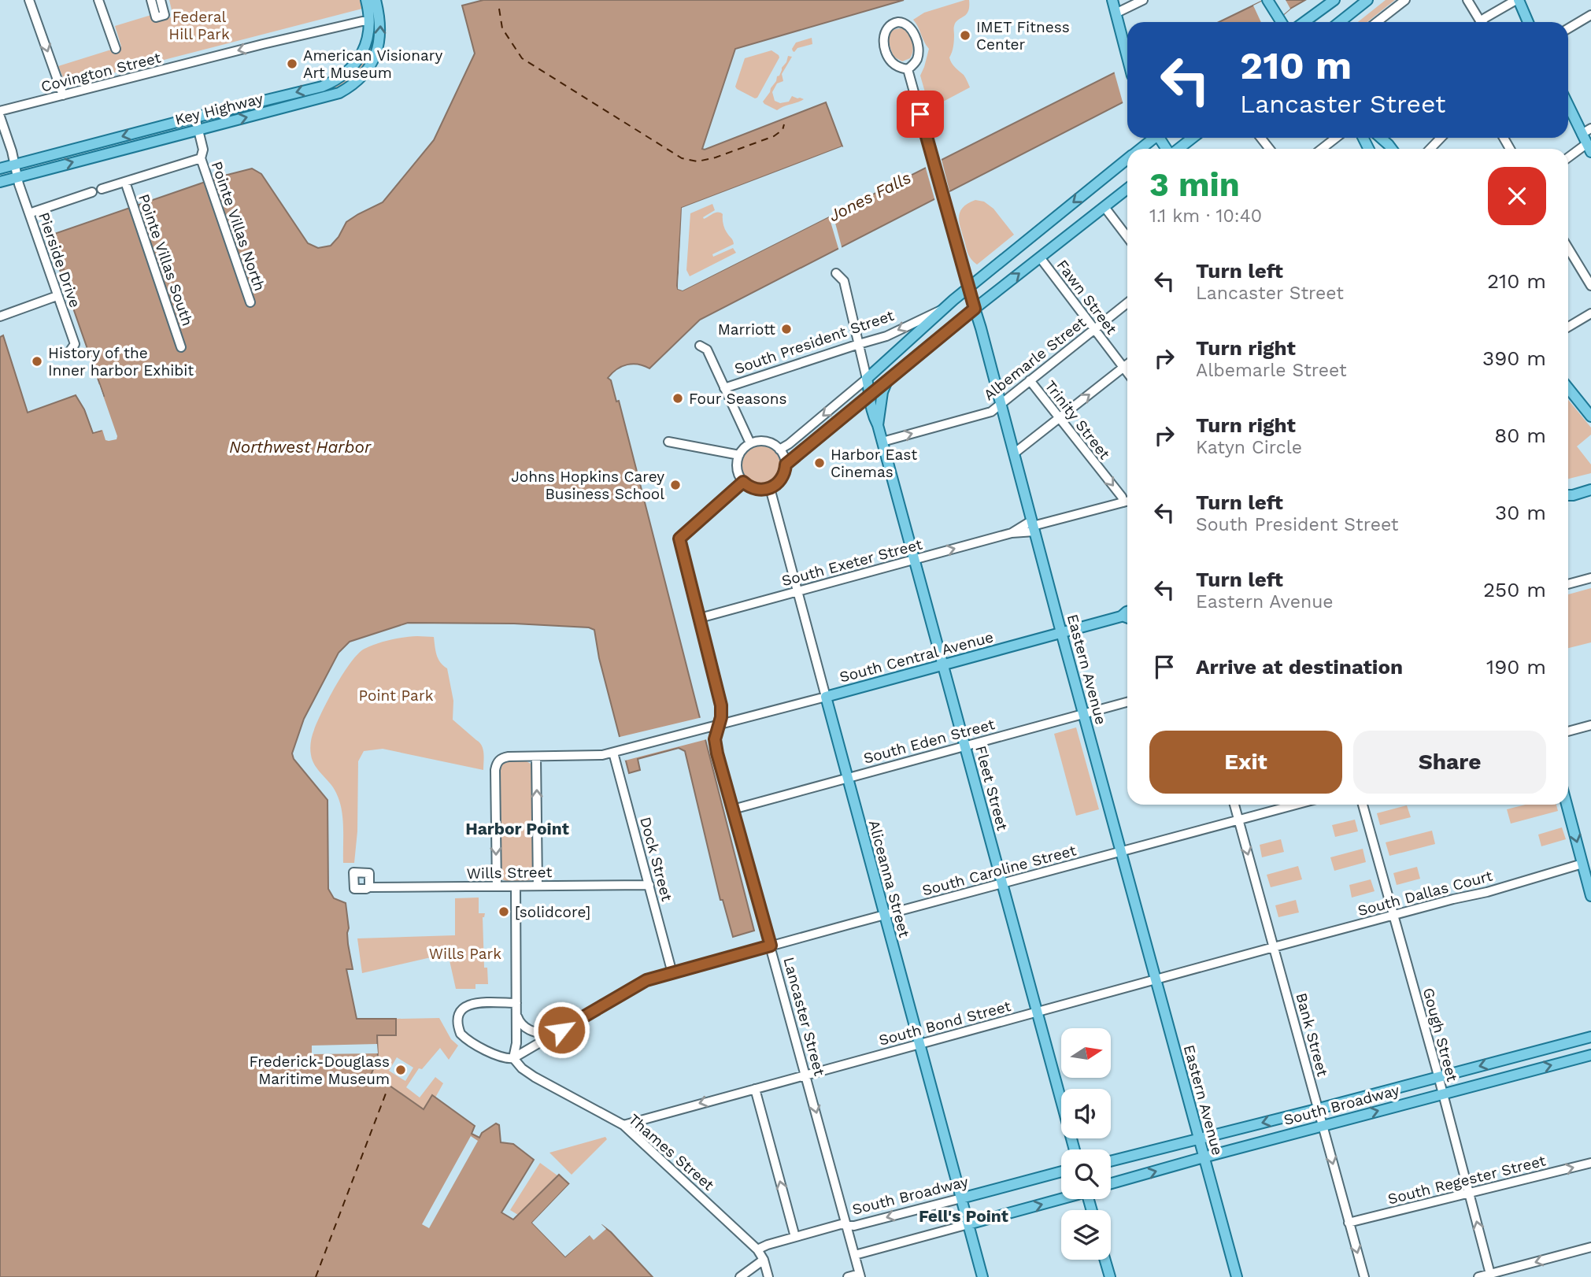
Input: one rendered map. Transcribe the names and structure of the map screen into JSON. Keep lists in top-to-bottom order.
{
  "streets": {
    "main road": [
      "Key Highway",
      "South President Street",
      "South Central Avenue",
      "Eastern Avenue",
      "Fleet Street",
      "Aliceanna Street",
      "South Broadway"
    ],
    "street": [
      "Covington Street",
      "Pointe Villas North",
      "Pierside Drive",
      "Pointe Villas South",
      "Fawn Street",
      "Albemarle Street",
      "Trinity Street",
      "South Exeter Street",
      "South Eden Street",
      "Dock Street",
      "South Caroline Street",
      "Wills Street",
      "South Dallas Court",
      "Lancaster Street",
      "South Bond Street",
      "Bank Street",
      "Gough Street",
      "Thames Street",
      "South Regester Street"
    ]
  },
  "crossings": [
    ["Covington Street", "Key Highway"],
    ["Key Highway", "Pointe Villas North"],
    ["Key Highway", "Pierside Drive"],
    ["Fawn Street", "Albemarle Street"],
    ["South President Street", "Eastern Avenue"],
    ["South President Street", "Fleet Street"],
    ["South President Street", "Aliceanna Street"],
    ["South President Street", "Lancaster Street"],
    ["Albemarle Street", "Trinity Street"],
    ["Albemarle Street", "Eastern Avenue"],
    ["Albemarle Street", "Fleet Street"],
    ["Trinity Street", "South Exeter Street"],
    ["South Exeter Street", "Eastern Avenue"],
    ["South Exeter Street", "Fleet Street"],
    ["South Exeter Street", "Aliceanna Street"],
    ["South Exeter Street", "Lancaster Street"],
    ["South Central Avenue", "Eastern Avenue"],
    ["South Central Avenue", "Fleet Street"],
    ["South Central Avenue", "Dock Street"],
    ["South Central Avenue", "Wills Street"],
    ["South Central Avenue", "Aliceanna Street"],
    ["South Central Avenue", "Lancaster Street"],
    ["Eastern Avenue", "South Eden Street"],
    ["Eastern Avenue", "South Caroline Street"],
    ["Eastern Avenue", "South Bond Street"],
    ["Eastern Avenue", "South Broadway"],
    ["South Eden Street", "Fleet Street"],
    ["South Eden Street", "Aliceanna Street"],
    ["South Eden Street", "Lancaster Street"],
    ["Fleet Street", "South Caroline Street"],
    ["Fleet Street", "South Bond Street"],
    ["Dock Street", "South Caroline Street"],
    ["Dock Street", "Wills Street"],
    ["South Caroline Street", "Aliceanna Street"],
    ["South Caroline Street", "Lancaster Street"],
    ["South Caroline Street", "Bank Street"],
    ["South Caroline Street", "Thames Street"],
    ["Aliceanna Street", "Lancaster Street"],
    ["Aliceanna Street", "South Bond Street"],
    ["Aliceanna Street", "South Broadway"],
    ["South Dallas Court", "South Bond Street"],
    ["South Dallas Court", "Bank Street"],
    ["South Dallas Court", "Gough Street"],
    ["Lancaster Street", "South Bond Street"],
    ["Lancaster Street", "South Broadway"],
    ["South Bond Street", "Bank Street"],
    ["South Bond Street", "Thames Street"],
    ["Bank Street", "South Broadway"],
    ["Bank Street", "South Regester Street"],
    ["Gough Street", "South Broadway"],
    ["Gough Street", "South Regester Street"],
    ["South Broadway", "Thames Street"]
  ],
  "one_way": [
    "Covington Street",
    "Albemarle Street",
    "Trinity Street",
    "Bank Street",
    "South Regester Street"
  ],
  "districts": ["Harbor Point", "Fell's Point"],
  "water": ["Jones Falls", "Northwest Harbor"],
  "parks": ["Federal Hill Park", "Point Park", "Wills Park"],
  "places": [
    "IMET Fitness Center",
    "American Visionary Art Museum",
    "Marriott",
    "History of the Inner harbor Exhibit",
    "Four Seasons",
    "Harbor East Cinemas",
    "Johns Hopkins Carey Business School",
    "[solidcore]",
    "Frederick-Douglass Maritime Museum"
  ],
  "north": "right",
  "page": {
    "turn": ["210 m", "Lancaster Street"],
    "heading": ["3 min", "1.1 km · 10:40"],
    "list": [
      {
        "name": "Turn left",
        "note": "Lancaster Street",
        "value": "210 m"
      },
      {
        "name": "Turn right",
        "note": "Albemarle Street",
        "value": "390 m"
      },
      {
        "name": "Turn right",
        "note": "Katyn Circle",
        "value": "80 m"
      },
      {
        "name": "Turn left",
        "note": "South President Street",
        "value": "30 m"
      },
      {
        "name": "Turn left",
        "note": "Eastern Avenue",
        "value": "250 m"
      },
      {
        "name": "Arrive at destination",
        "value": "190 m"
      }
    ],
    "buttons": ["Exit", "Share"]
  }
}
